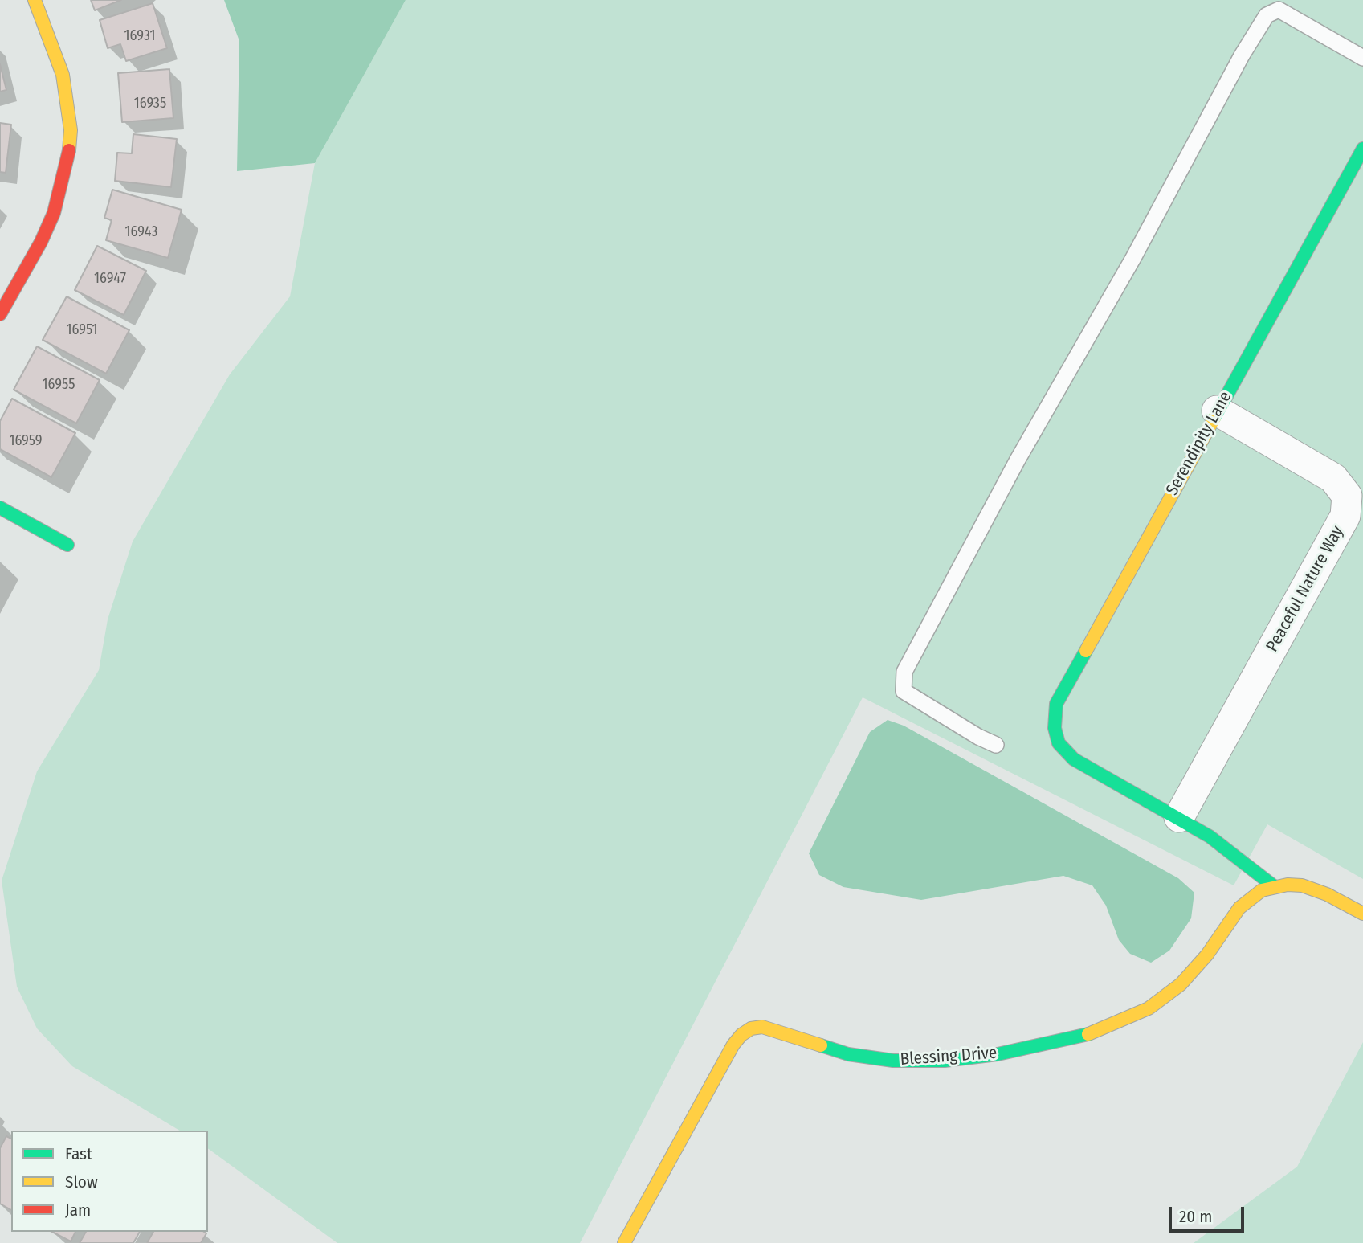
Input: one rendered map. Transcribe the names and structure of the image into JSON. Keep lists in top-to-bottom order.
{
  "streets": {
    "street": ["Serendipity Lane", "Peaceful Nature Way", "Blessing Drive"]
  },
  "crossings": [
    ["Serendipity Lane", "Peaceful Nature Way"]
  ],
  "house_numbers": [
    "16931",
    "16935",
    "16943",
    "16947",
    "16951",
    "16955",
    "16959"
  ],
  "legend": ["Fast", "Slow", "Jam"],
  "scale_bar": "20 m"
}
